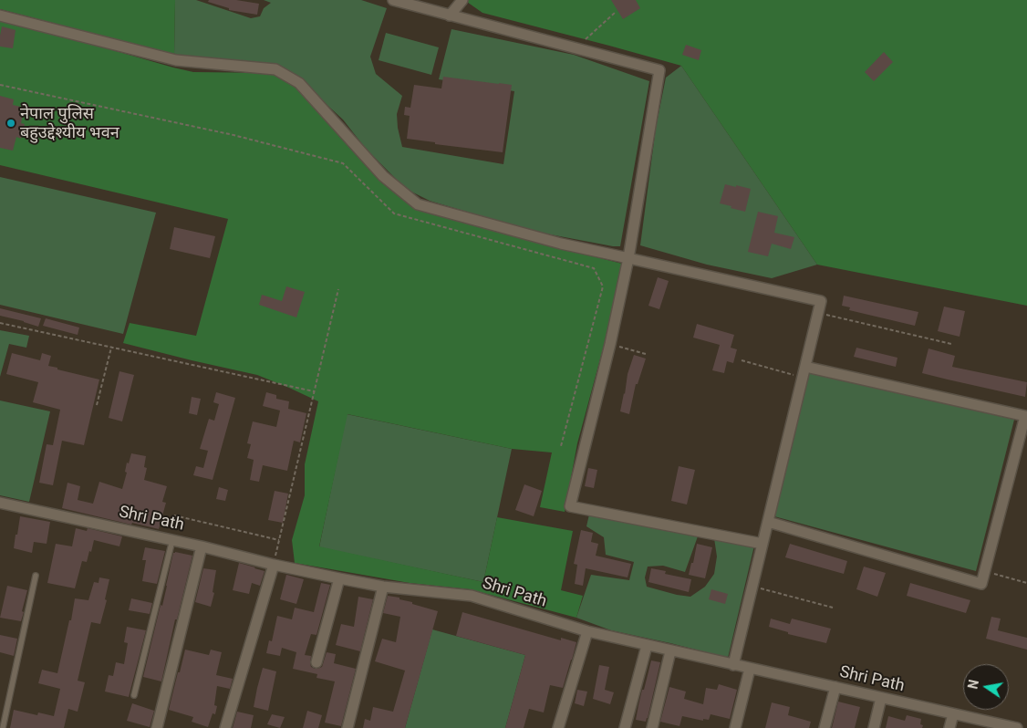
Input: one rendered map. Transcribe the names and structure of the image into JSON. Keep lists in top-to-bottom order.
{
  "streets": {
    "street": ["Shri Path"]
  },
  "places": ["नेपाल पुलिस बहुउद्देश्यीय भवन"],
  "north": "left"
}
